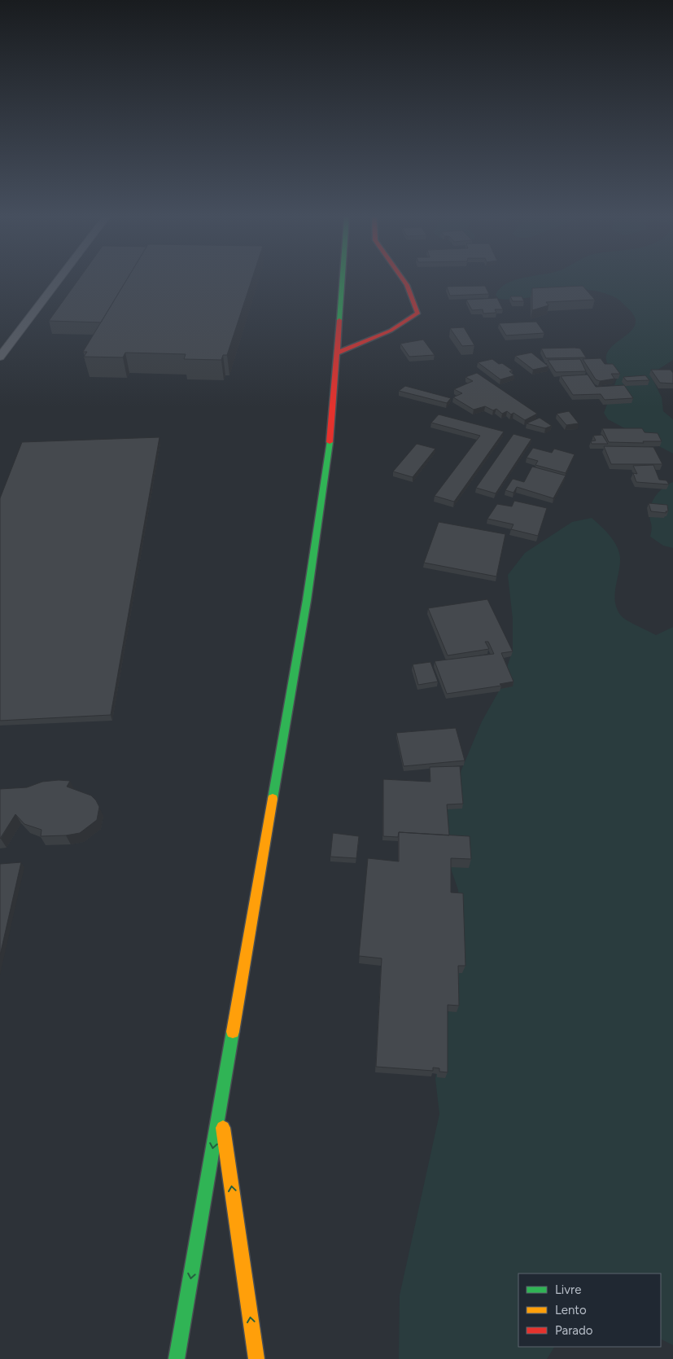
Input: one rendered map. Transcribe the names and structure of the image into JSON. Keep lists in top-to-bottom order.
{
  "legend": ["Livre", "Lento", "Parado"]
}
